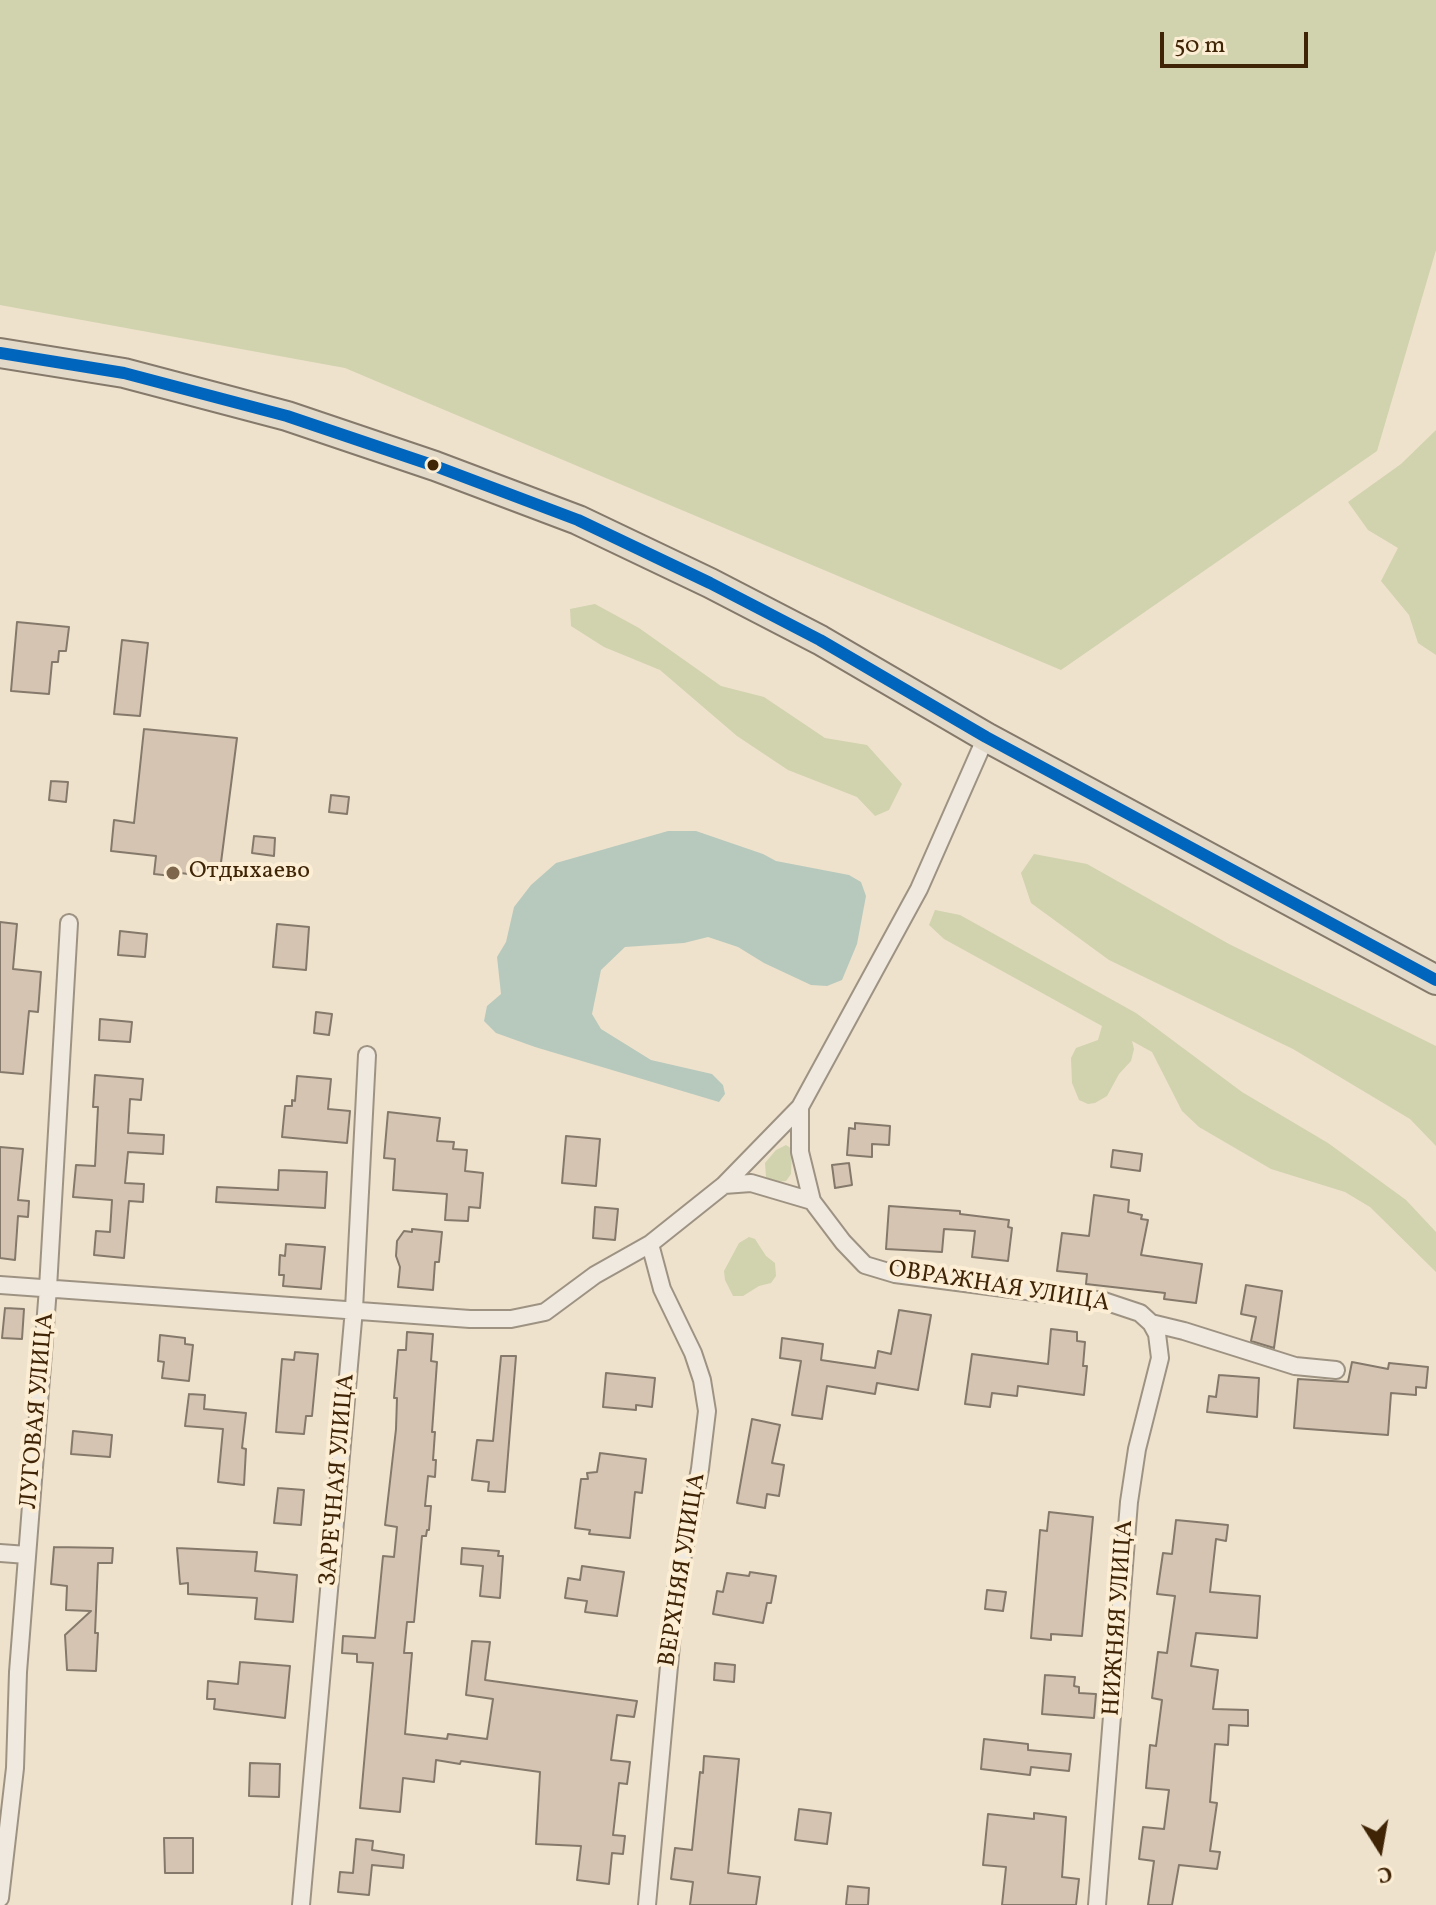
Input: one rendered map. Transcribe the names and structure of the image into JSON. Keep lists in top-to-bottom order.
{
  "streets": {
    "street": [
      "ОВРАЖНАЯ УЛИЦА",
      "ЛУГОВАЯ УЛИЦА",
      "ЗАРЕЧНАЯ УЛИЦА",
      "ВЕРХНЯЯ УЛИЦА",
      "НИЖНЯЯ УЛИЦА"
    ]
  },
  "crossings": [
    ["ОВРАЖНАЯ УЛИЦА", "НИЖНЯЯ УЛИЦА"]
  ],
  "places": ["Отдыхаево"],
  "scale_bar": "50 m",
  "north": "bottom"
}
